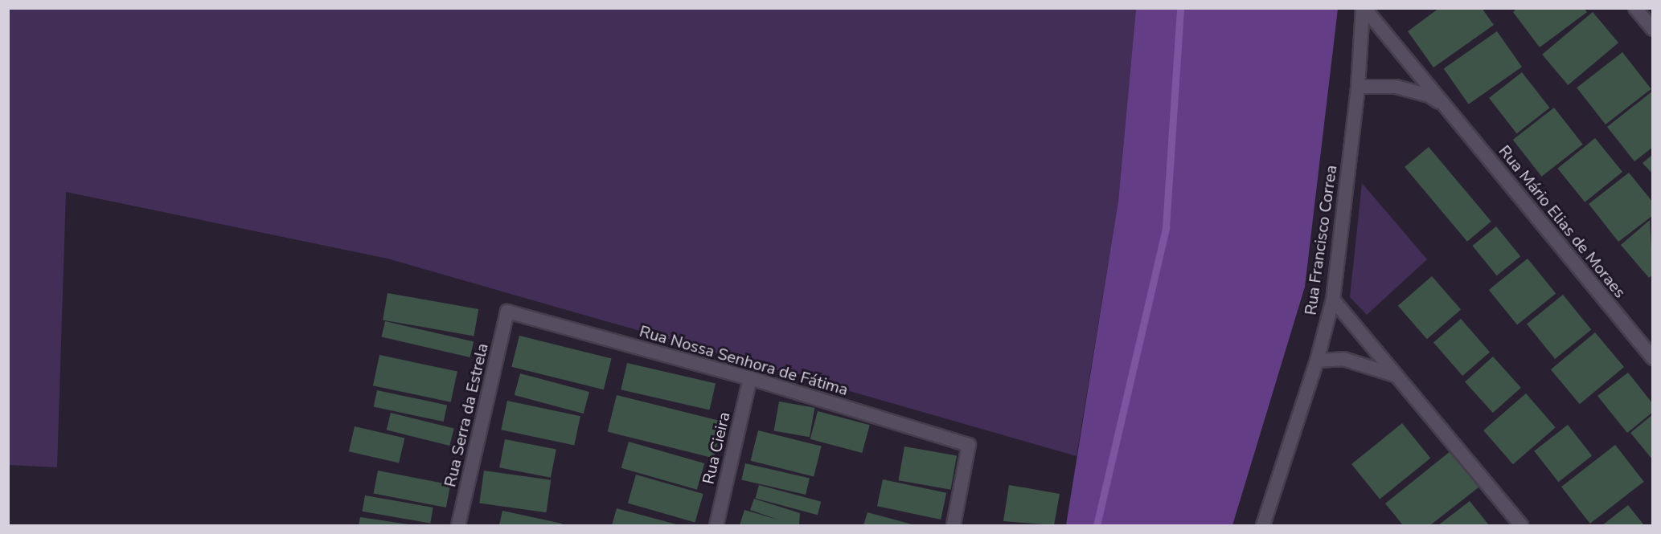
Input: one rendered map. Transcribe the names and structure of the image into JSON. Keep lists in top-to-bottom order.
{
  "streets": {
    "street": [
      "Rua Mário Elias de Moraes",
      "Rua Francisco Correa",
      "Rua Nossa Senhora de Fátima",
      "Rua Serra da Estrela",
      "Rua Cieira"
    ]
  },
  "crossings": [
    ["Rua Mário Elias de Moraes", "Rua Francisco Correa"],
    ["Rua Nossa Senhora de Fátima", "Rua Serra da Estrela"],
    ["Rua Nossa Senhora de Fátima", "Rua Cieira"]
  ]
}
